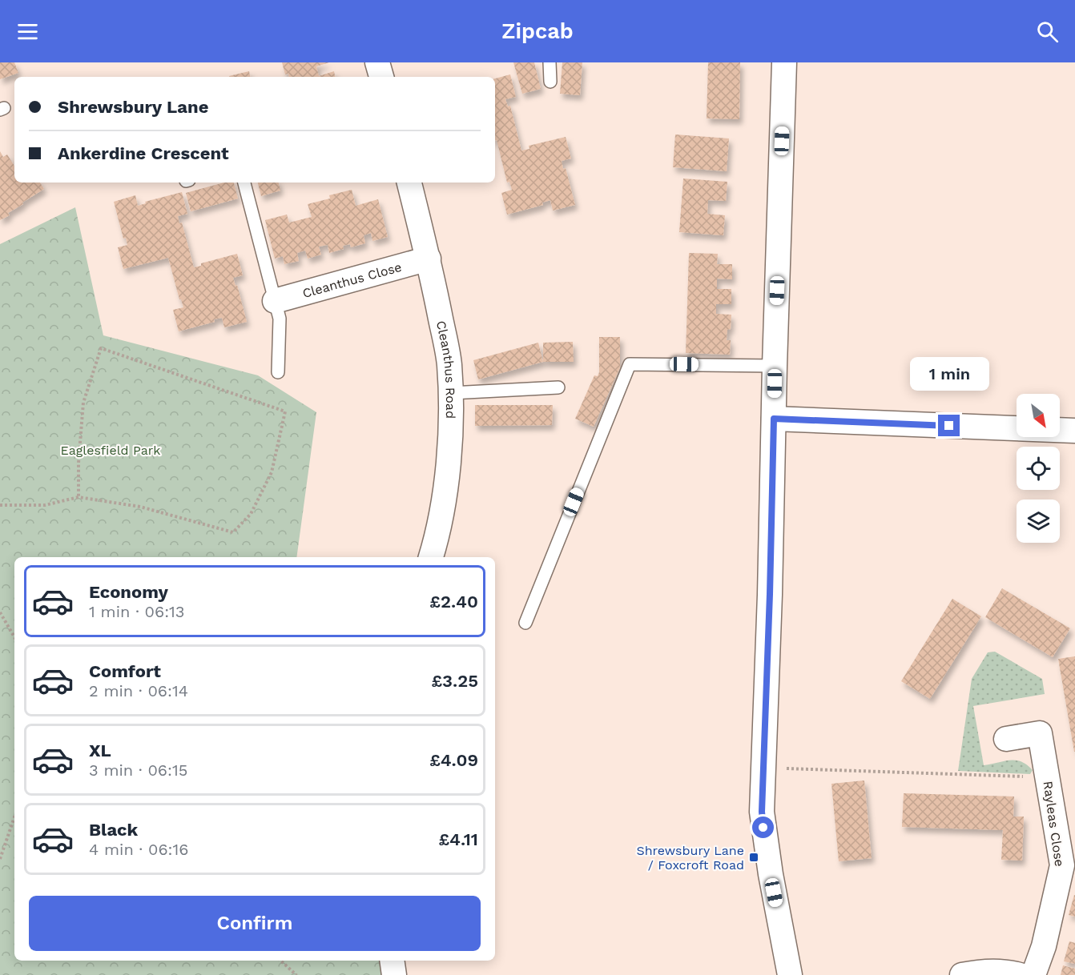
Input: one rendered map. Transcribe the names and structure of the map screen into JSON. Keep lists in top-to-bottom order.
{
  "streets": {
    "street": ["Cleanthus Close", "Cleanthus Road", "Rayleas Close"]
  },
  "crossings": [
    ["Cleanthus Close", "Cleanthus Road"]
  ],
  "parks": ["Eaglesfield Park"],
  "places": {
    "transit": ["Shrewsbury Lane / Foxcroft Road"]
  },
  "north": "bottom right",
  "page": {
    "header": "Zipcab",
    "banner": ["Shrewsbury Lane", "Ankerdine Crescent"],
    "bubble": "1 min",
    "list": [
      {
        "name": "Economy",
        "note": "1 min · 06:13",
        "value": "£2.40"
      },
      {
        "name": "Comfort",
        "note": "2 min · 06:14",
        "value": "£3.25"
      },
      {
        "name": "XL",
        "note": "3 min · 06:15",
        "value": "£4.09"
      },
      {
        "name": "Black",
        "note": "4 min · 06:16",
        "value": "£4.11"
      }
    ],
    "buttons": "Confirm"
  }
}
